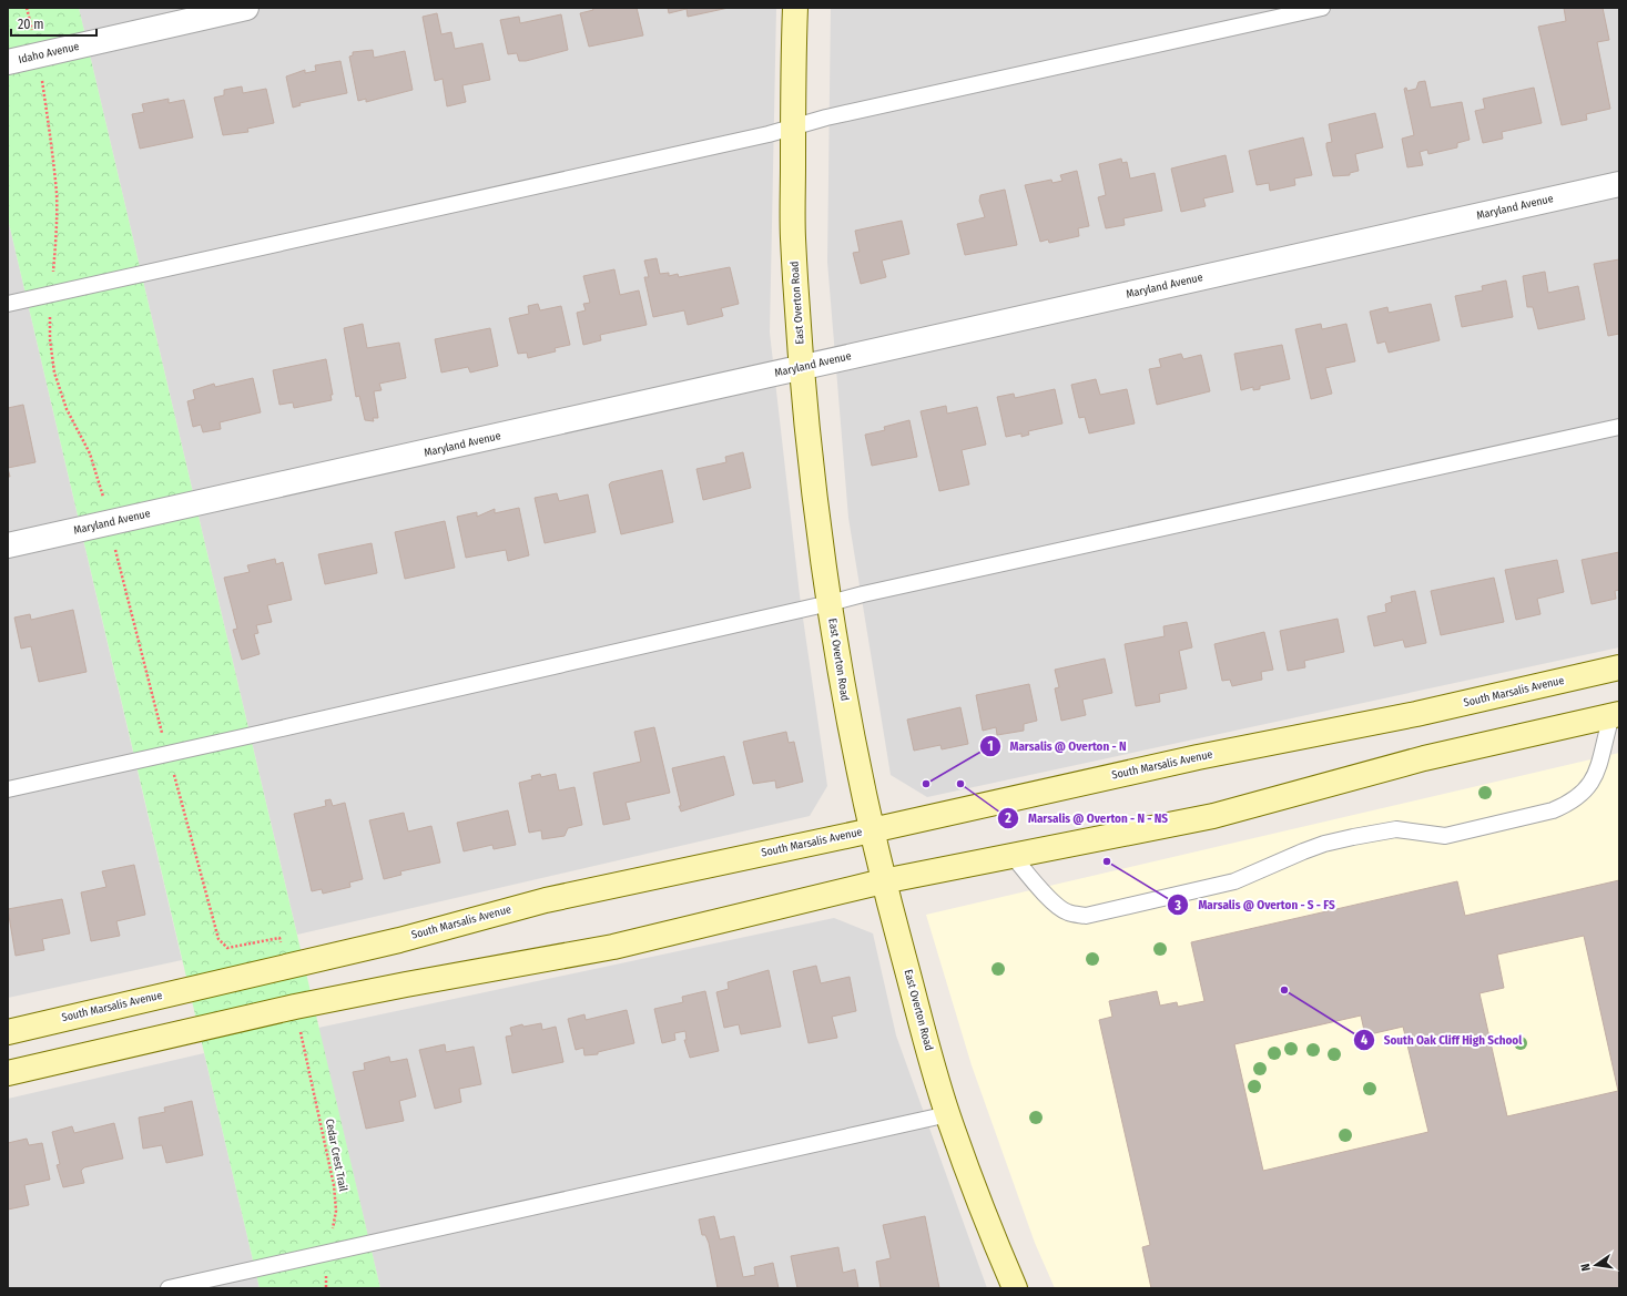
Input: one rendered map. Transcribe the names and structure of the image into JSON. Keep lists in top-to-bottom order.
{
  "streets": {
    "main road": ["East Overton Road", "South Marsalis Avenue"],
    "street": ["Idaho Avenue", "Maryland Avenue"],
    "path": ["Cedar Crest Trail"]
  },
  "crossings": [
    ["Maryland Avenue", "East Overton Road"],
    ["East Overton Road", "South Marsalis Avenue"]
  ],
  "places": [
    "Marsalis @ Overton - N",
    "Marsalis @ Overton - N - NS",
    "Marsalis @ Overton - S - FS",
    "South Oak Cliff High School"
  ],
  "scale_bar": "20 m",
  "north": "left"
}
